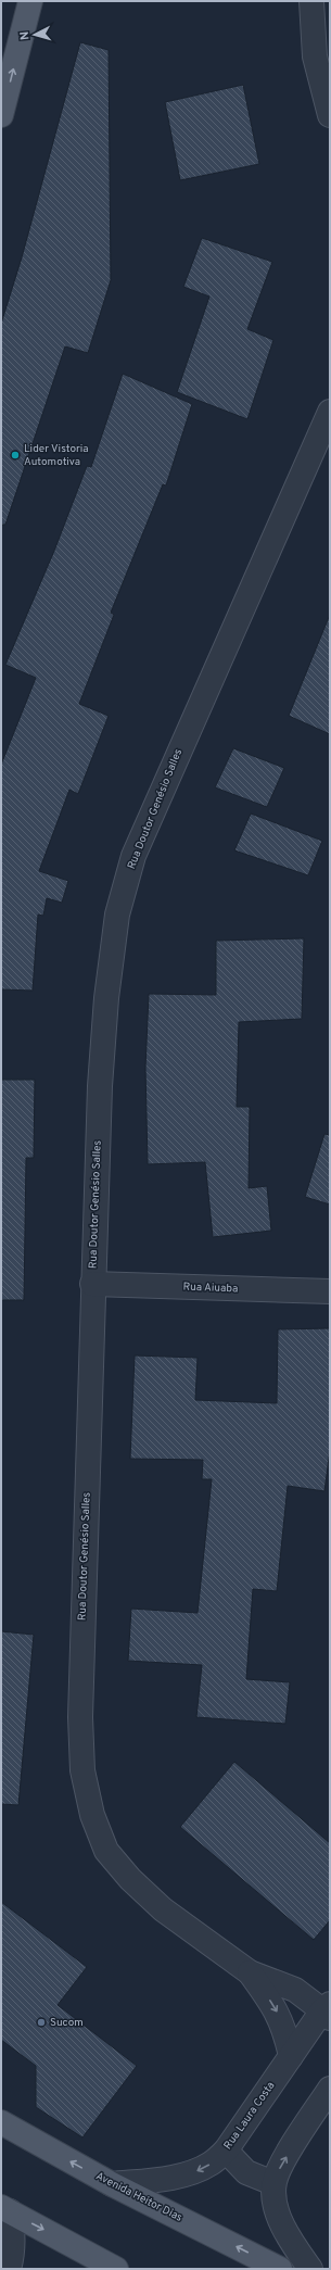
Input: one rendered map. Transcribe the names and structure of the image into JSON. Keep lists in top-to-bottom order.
{
  "streets": {
    "main road": ["Avenida Heitor Dias"],
    "street": ["Rua Doutor Genésio Salles", "Rua Aiuaba", "Rua Laura Costa"]
  },
  "crossings": [
    ["Rua Doutor Genésio Salles", "Rua Aiuaba"],
    ["Rua Doutor Genésio Salles", "Rua Laura Costa"],
    ["Rua Laura Costa", "Avenida Heitor Dias"]
  ],
  "one_way": ["Rua Laura Costa"],
  "places": ["Lider Vistoria Automotiva", "Sucom"],
  "north": "left"
}
